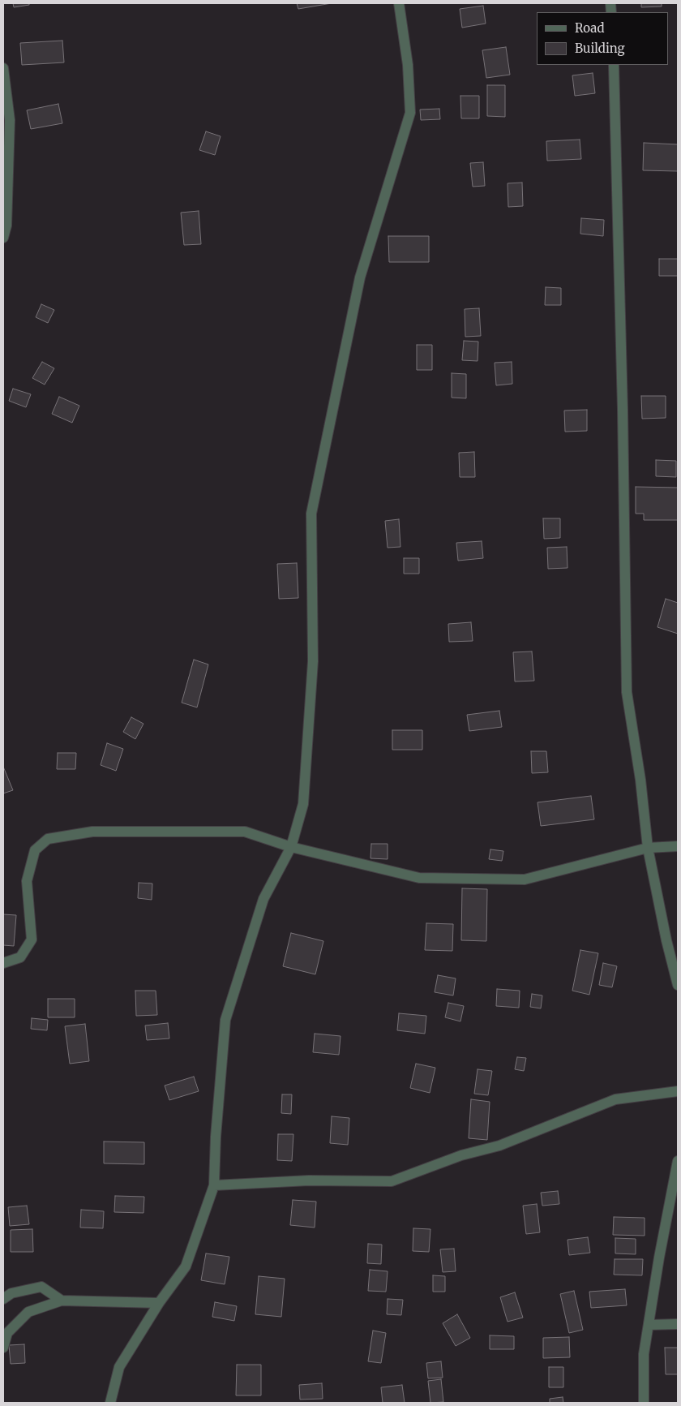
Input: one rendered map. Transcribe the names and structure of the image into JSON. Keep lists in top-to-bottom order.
{
  "legend": ["Road", "Building"]
}
